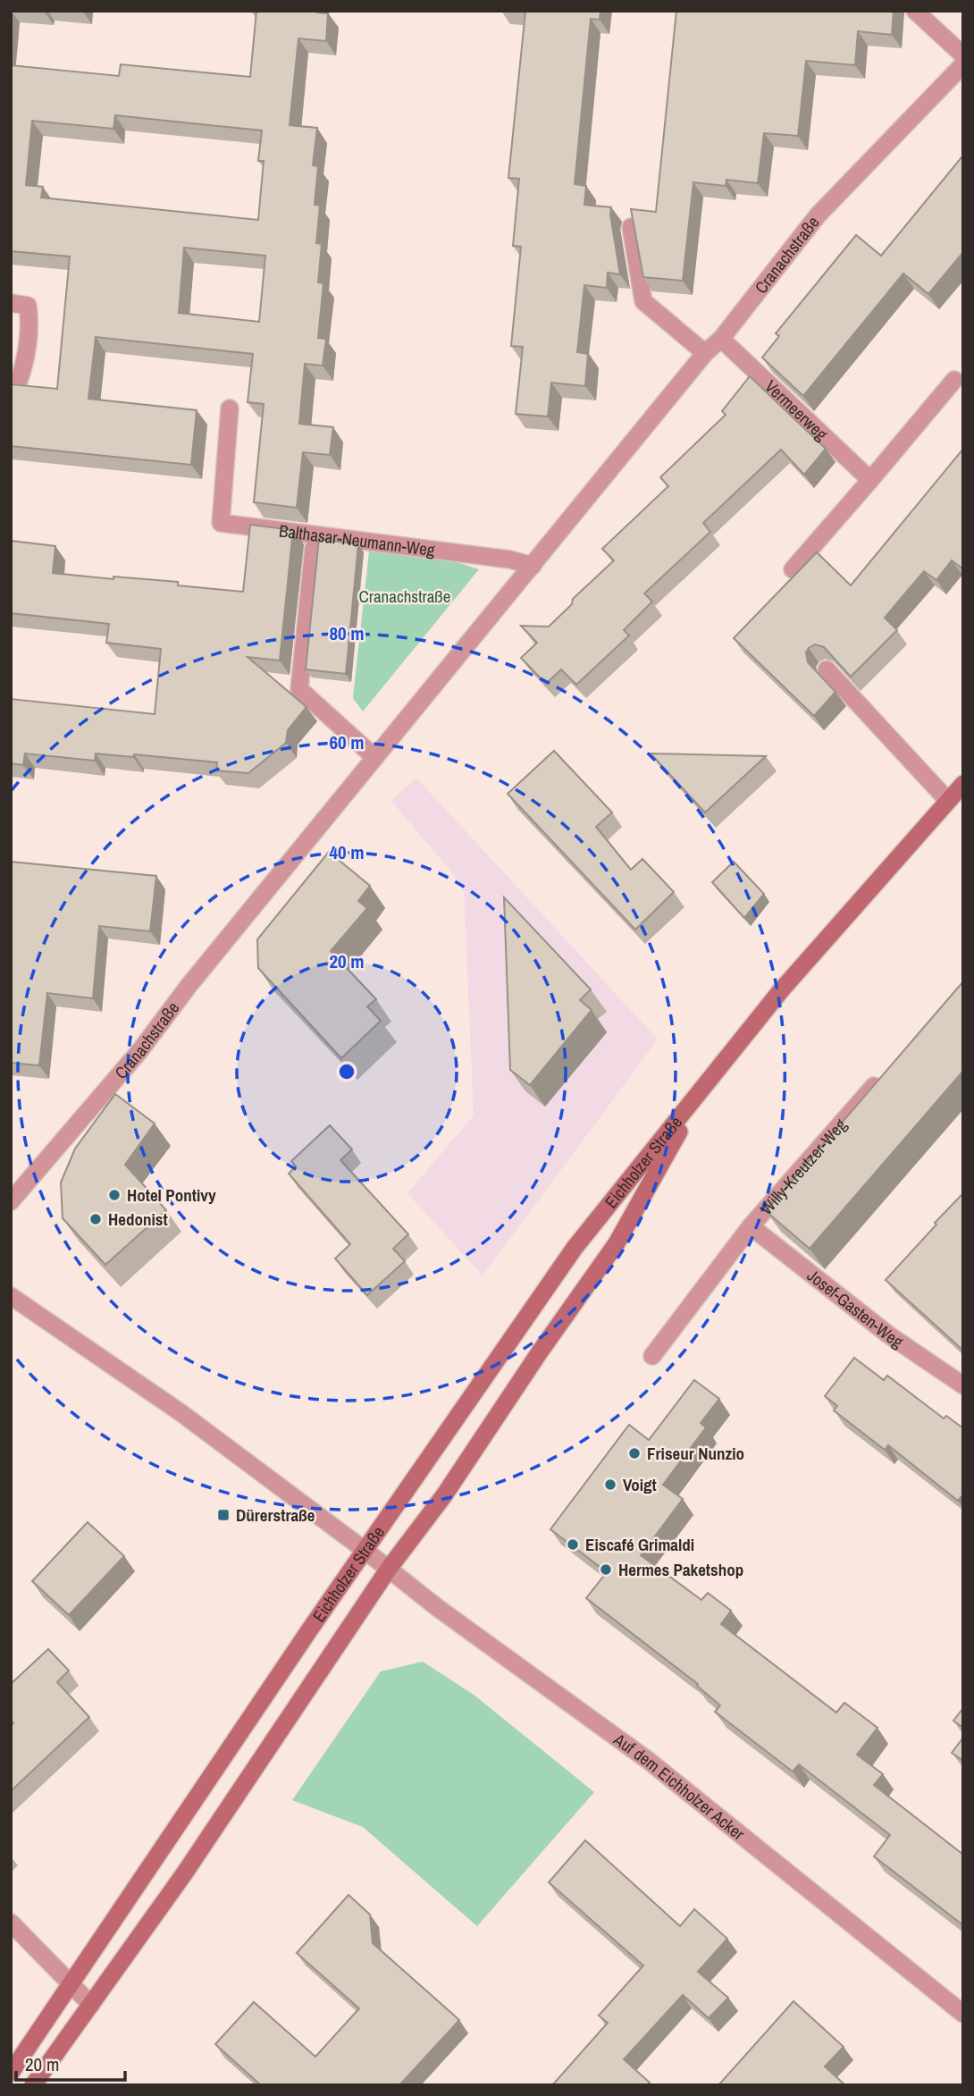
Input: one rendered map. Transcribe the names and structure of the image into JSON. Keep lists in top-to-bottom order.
{
  "streets": {
    "main road": ["Eichholzer Straße"],
    "street": [
      "Cranachstraße",
      "Vermeerweg",
      "Balthasar-Neumann-Weg",
      "Willy-Kreutzer-Weg",
      "Josef-Gasten-Weg",
      "Auf dem Eichholzer Acker"
    ]
  },
  "crossings": [
    ["Cranachstraße", "Vermeerweg"],
    ["Cranachstraße", "Balthasar-Neumann-Weg"],
    ["Eichholzer Straße", "Auf dem Eichholzer Acker"],
    ["Willy-Kreutzer-Weg", "Josef-Gasten-Weg"]
  ],
  "parks": ["Cranachstraße"],
  "places": {
    "other": [
      "Hotel Pontivy",
      "Hedonist",
      "Friseur Nunzio",
      "Voigt",
      "Eiscafé Grimaldi",
      "Hermes Paketshop"
    ],
    "transit": ["Dürerstraße"]
  },
  "scale_bar": "20 m",
  "rings": [
    "80 m",
    "60 m",
    "40 m",
    "20 m"
  ]
}
